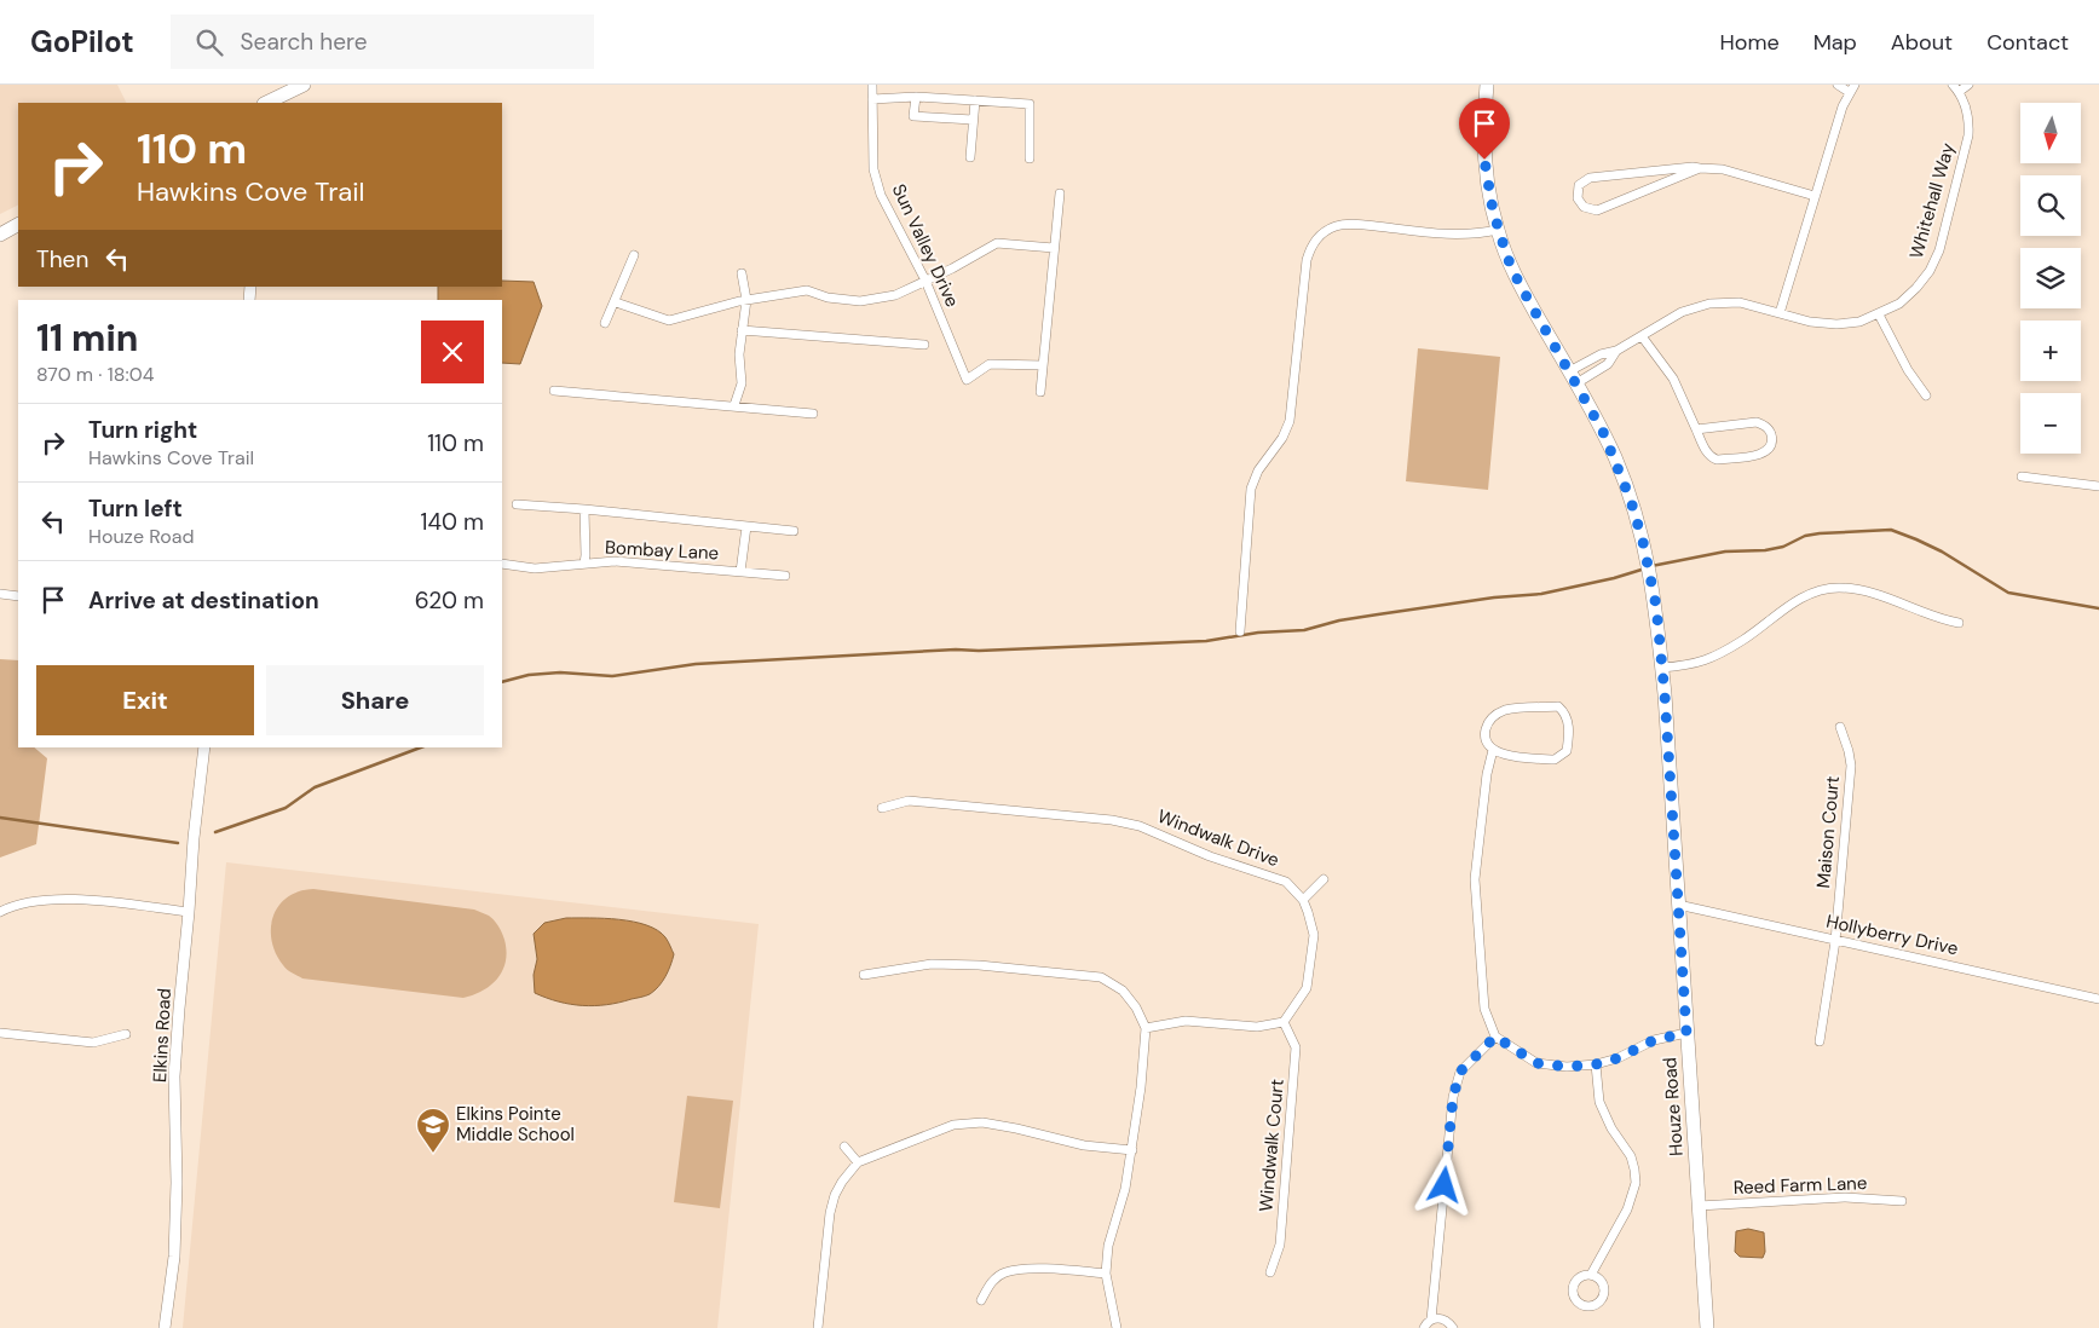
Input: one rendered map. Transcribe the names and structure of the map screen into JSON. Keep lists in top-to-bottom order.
{
  "streets": {
    "main road": ["Houze Road"],
    "street": [
      "Whitehall Way",
      "Sun Valley Drive",
      "Bombay Lane",
      "Maison Court",
      "Windwalk Drive",
      "Hollyberry Drive",
      "Elkins Road",
      "Windwalk Court",
      "Reed Farm Lane"
    ]
  },
  "crossings": [
    ["Maison Court", "Hollyberry Drive"],
    ["Hollyberry Drive", "Houze Road"],
    ["Houze Road", "Reed Farm Lane"]
  ],
  "places": {
    "school or university": ["Elkins Pointe Middle School"]
  },
  "north": "bottom",
  "page": {
    "header": "GoPilot",
    "search": "Search here",
    "nav": [
      "Home",
      "Map",
      "About",
      "Contact"
    ],
    "map_buttons": ["+", "−"],
    "turn": ["110 m", "Hawkins Cove Trail"],
    "then": "Then",
    "heading": ["11 min", "870 m · 18:04"],
    "list": [
      {
        "name": "Turn right",
        "note": "Hawkins Cove Trail",
        "value": "110 m"
      },
      {
        "name": "Turn left",
        "note": "Houze Road",
        "value": "140 m"
      },
      {
        "name": "Arrive at destination",
        "value": "620 m"
      }
    ],
    "buttons": ["Exit", "Share"]
  }
}
